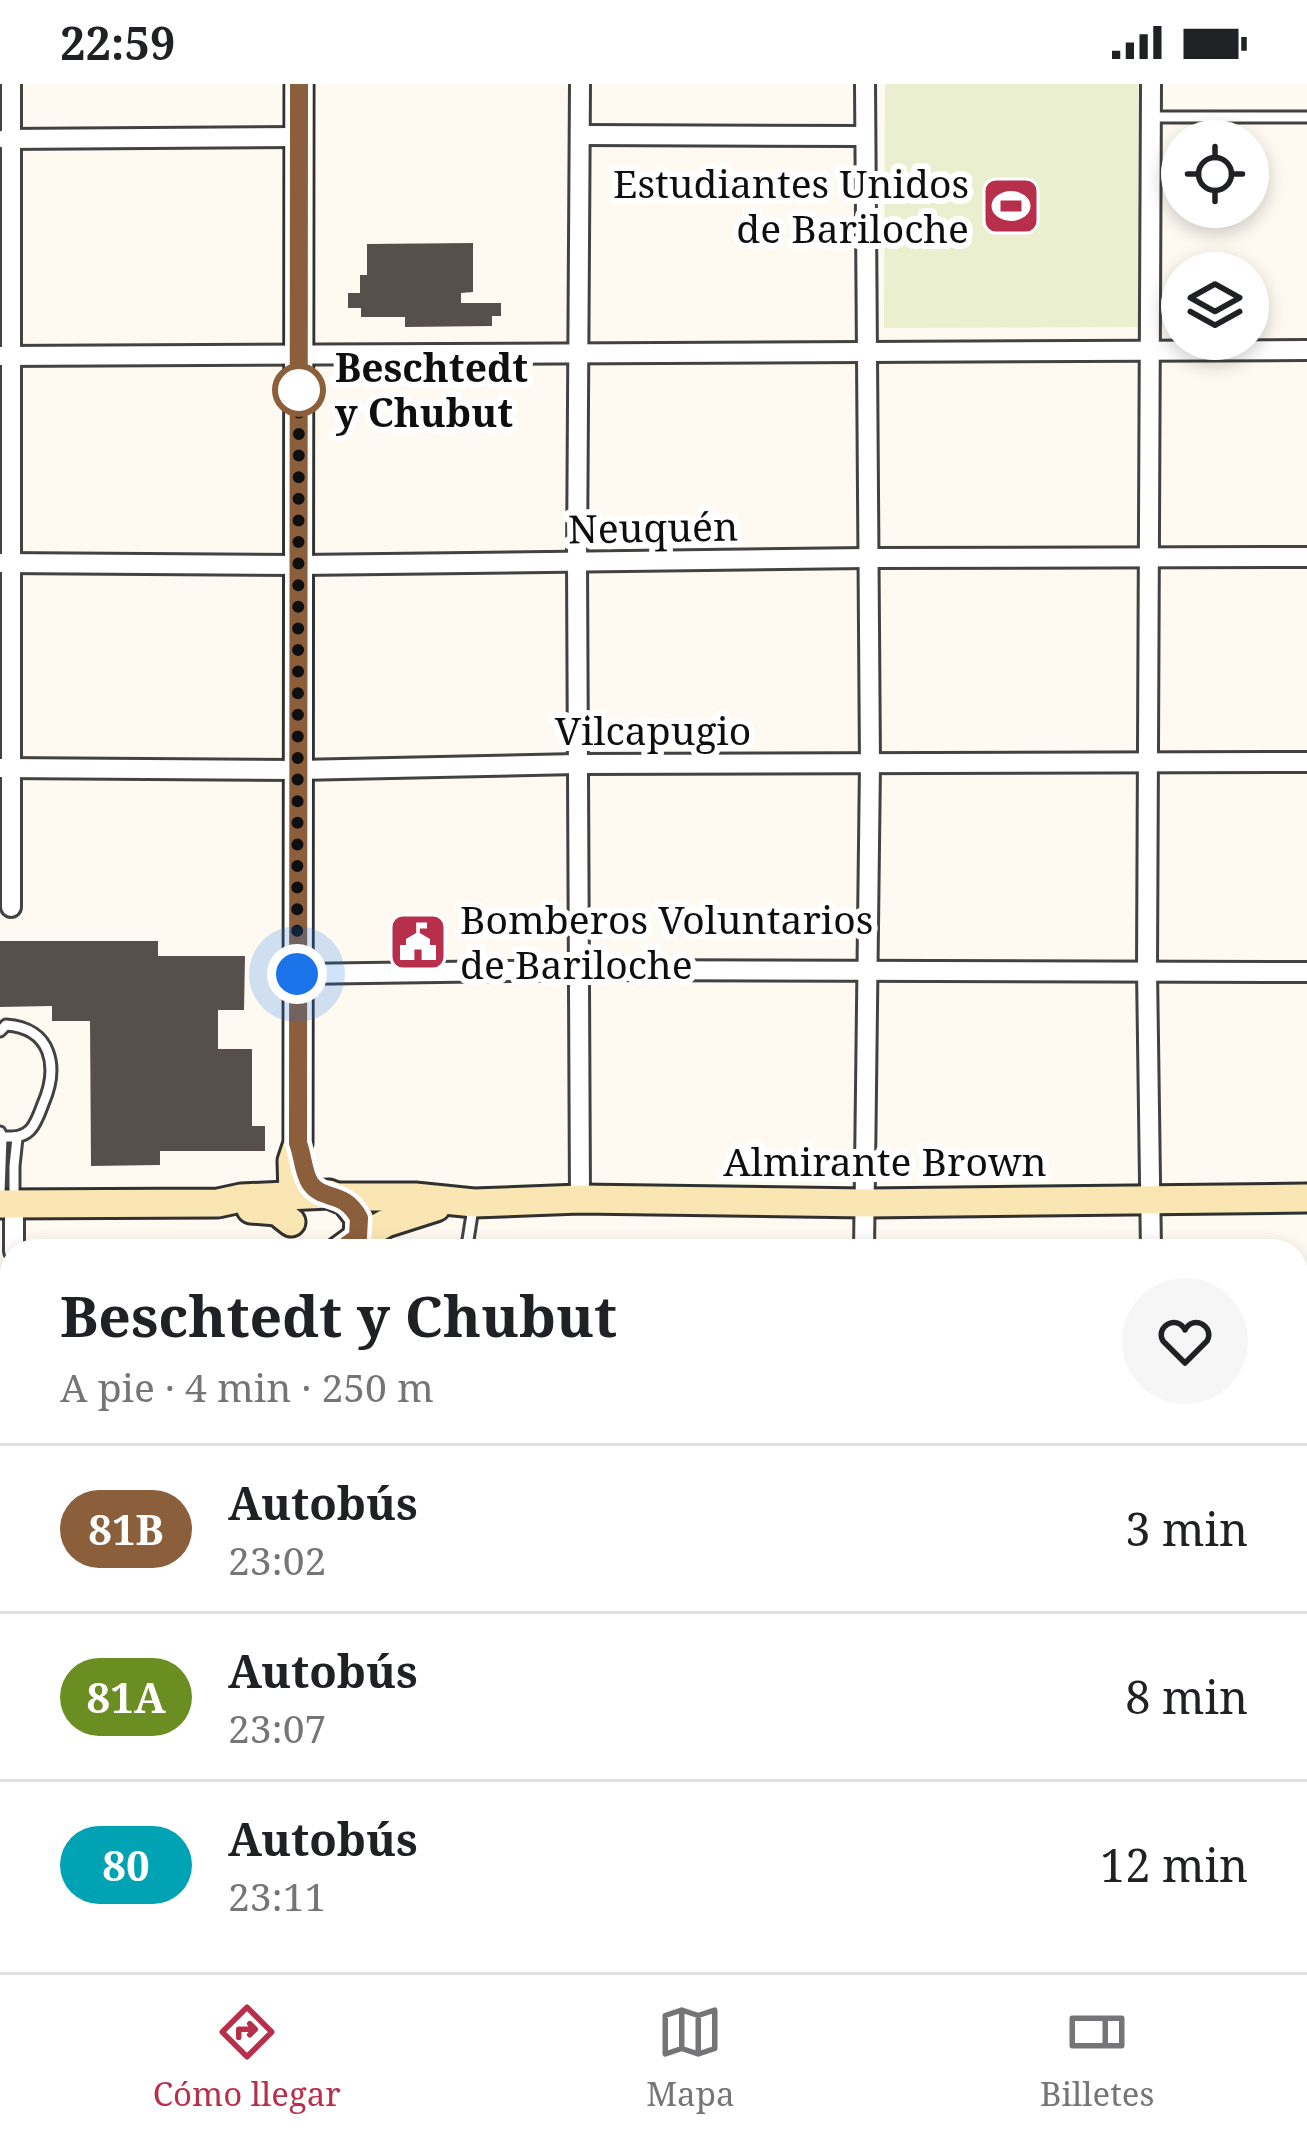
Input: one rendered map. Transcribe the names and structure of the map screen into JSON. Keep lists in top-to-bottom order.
{
  "streets": {
    "street": ["Neuquén", "Vilcapugio", "Almirante Brown"]
  },
  "places": {
    "sports": ["Estudiantes Unidos de Bariloche"],
    "other": ["Beschtedt y Chubut"],
    "public building": ["Bomberos Voluntarios de Bariloche"]
  },
  "lines": ["bus line 81B"],
  "page": {
    "status": "22:59",
    "heading": ["Beschtedt y Chubut", "A pie · 4 min · 250 m"],
    "list": [
      {
        "mark": "81B",
        "name": "Autobús",
        "note": "23:02",
        "value": "3 min"
      },
      {
        "mark": "81A",
        "name": "Autobús",
        "note": "23:07",
        "value": "8 min"
      },
      {
        "mark": "80",
        "name": "Autobús",
        "note": "23:11",
        "value": "12 min"
      }
    ],
    "tabs": ["Cómo llegar", "Mapa", "Billetes"]
  }
}
